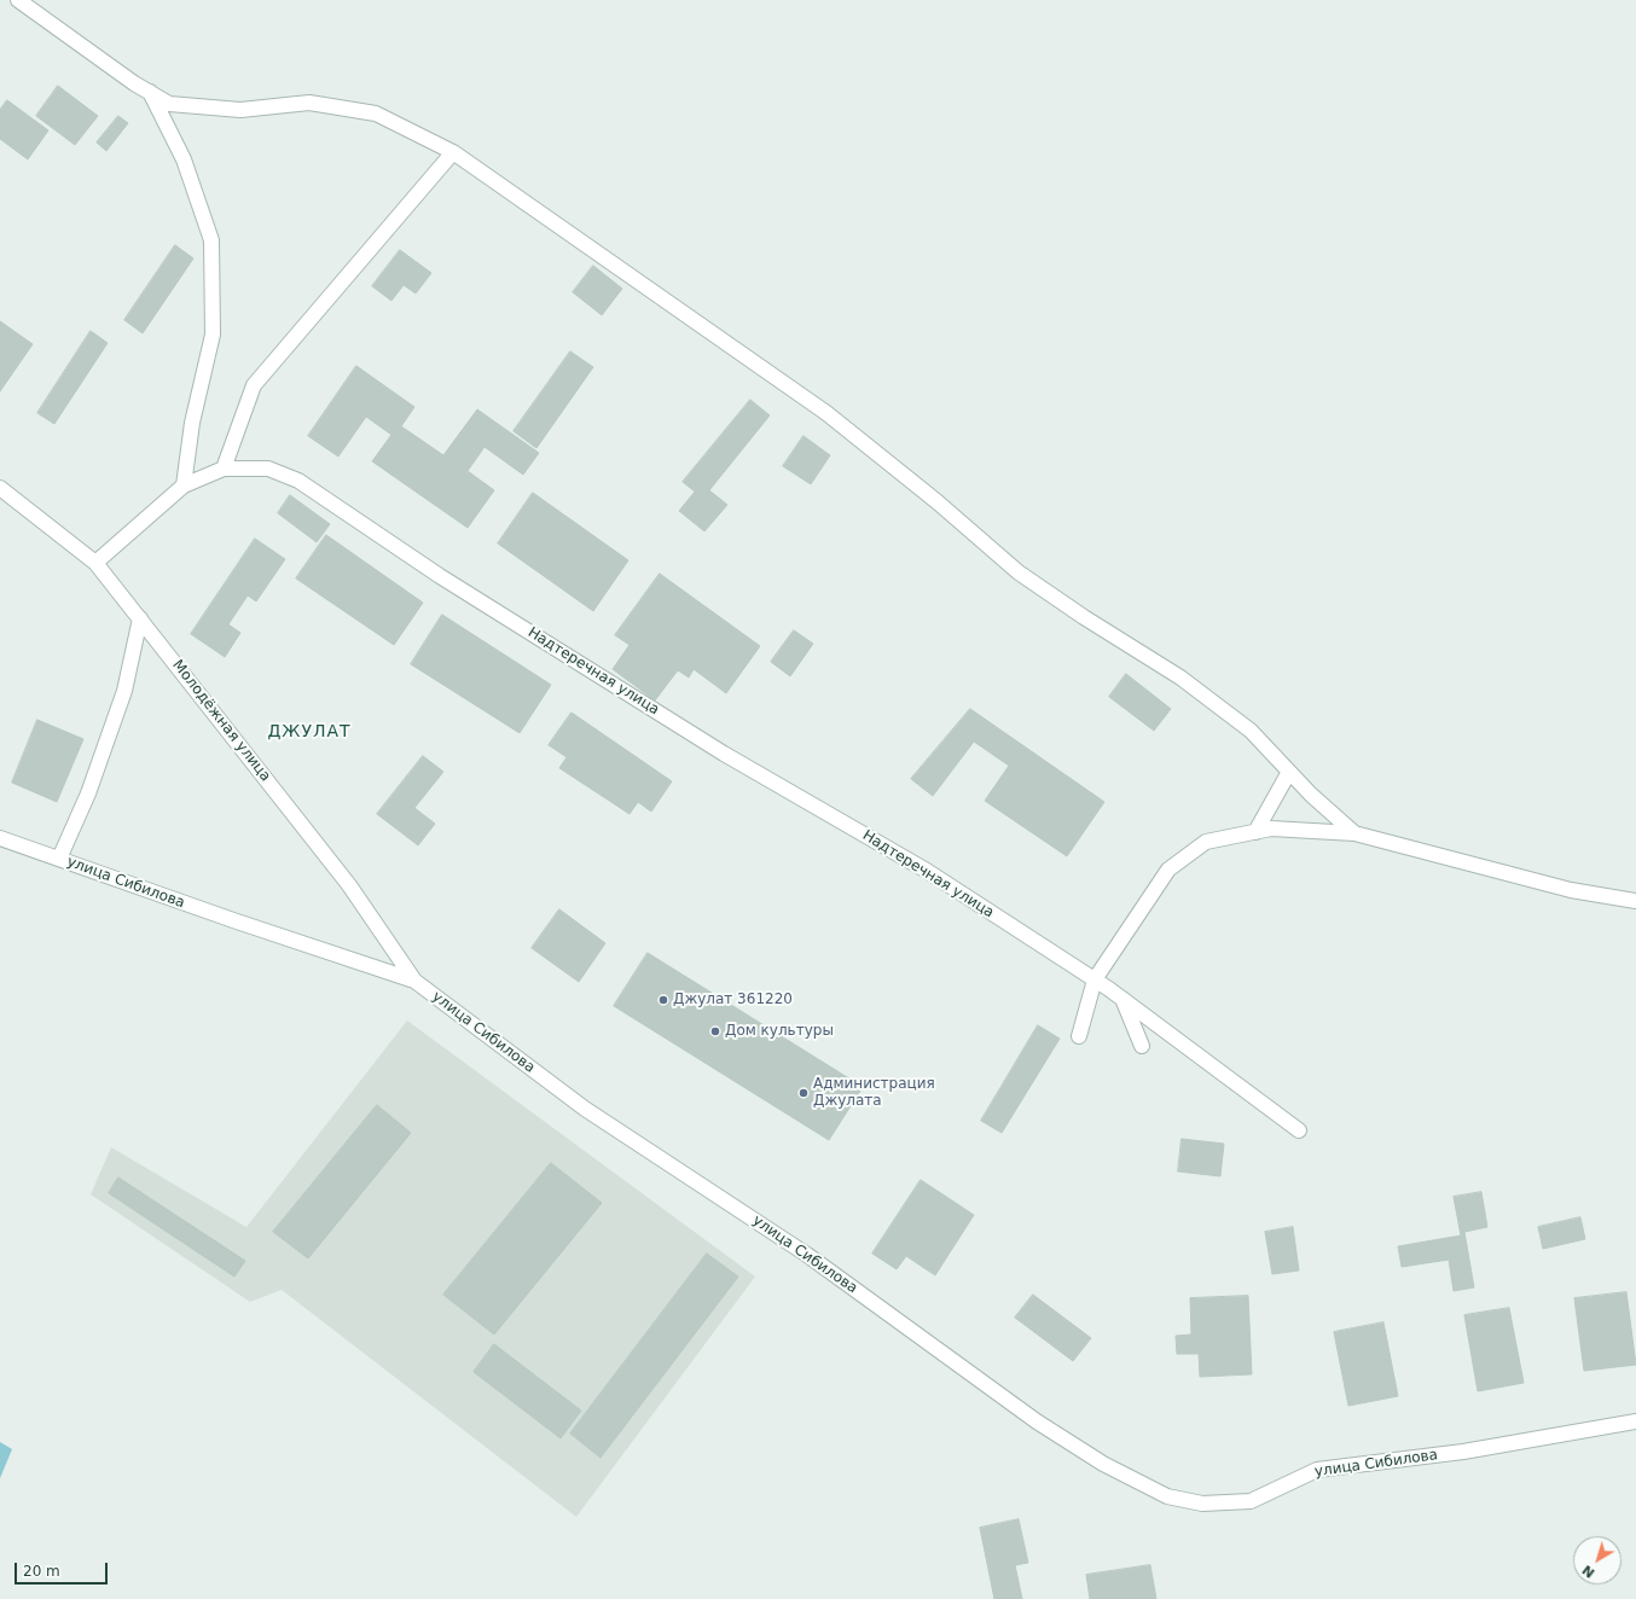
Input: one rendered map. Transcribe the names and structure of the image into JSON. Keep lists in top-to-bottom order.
{
  "streets": {
    "street": ["Надтеречная улица", "Молодёжная улица", "улица Сибилова"]
  },
  "crossings": [
    ["Надтеречная улица", "Молодёжная улица"],
    ["Молодёжная улица", "улица Сибилова"]
  ],
  "districts": ["ДЖУЛАТ"],
  "places": ["Джулат 361220", "Дом культуры", "Администрация Джулата"],
  "scale_bar": "20 m",
  "north": "bottom left"
}
